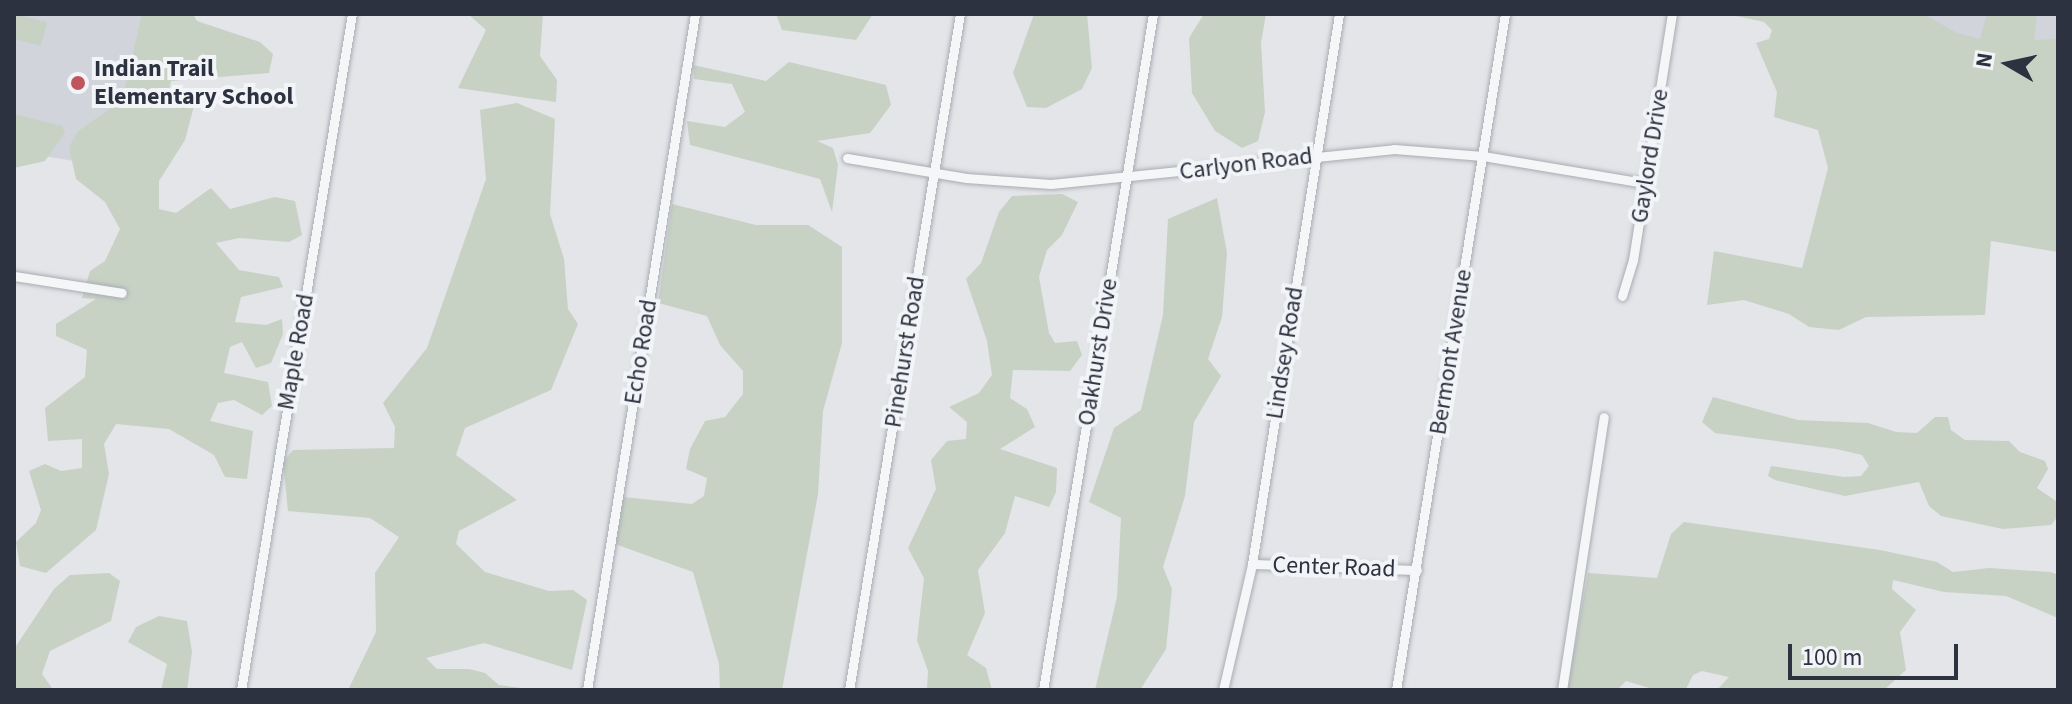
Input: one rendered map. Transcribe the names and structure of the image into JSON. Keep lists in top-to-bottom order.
{
  "streets": {
    "street": [
      "Gaylord Drive",
      "Carlyon Road",
      "Maple Road",
      "Echo Road",
      "Pinehurst Road",
      "Oakhurst Drive",
      "Bermont Avenue",
      "Lindsey Road",
      "Center Road"
    ]
  },
  "crossings": [
    ["Gaylord Drive", "Carlyon Road"],
    ["Carlyon Road", "Pinehurst Road"],
    ["Carlyon Road", "Oakhurst Drive"],
    ["Carlyon Road", "Bermont Avenue"],
    ["Carlyon Road", "Lindsey Road"],
    ["Bermont Avenue", "Center Road"],
    ["Lindsey Road", "Center Road"]
  ],
  "places": ["Indian Trail Elementary School"],
  "scale_bar": "100 m",
  "north": "left"
}
